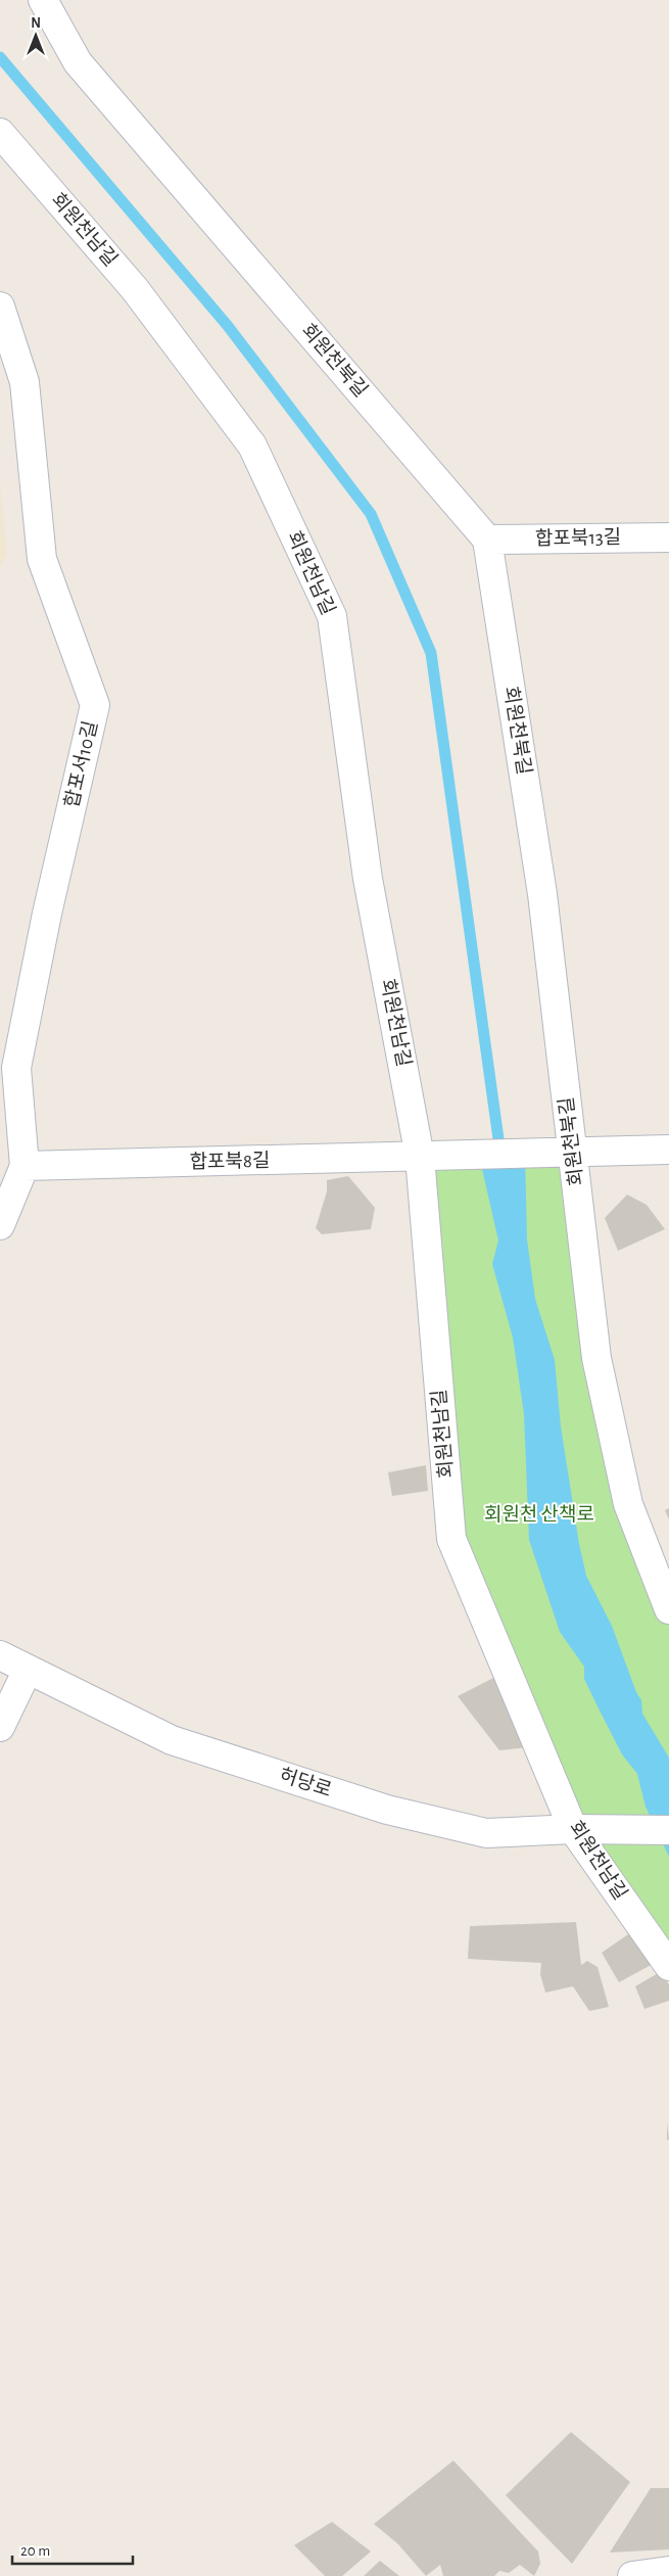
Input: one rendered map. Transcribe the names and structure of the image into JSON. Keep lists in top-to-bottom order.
{
  "streets": {
    "street": [
      "회원천남길",
      "회원천북길",
      "합포북13길",
      "합포서10길",
      "합포북8길",
      "허당로"
    ]
  },
  "crossings": [
    ["회원천남길", "합포북8길"],
    ["회원천남길", "허당로"],
    ["회원천북길", "합포북13길"],
    ["회원천북길", "합포북8길"],
    ["합포서10길", "합포북8길"]
  ],
  "parks": ["회원천 산책로"],
  "scale_bar": "20 m",
  "north": "top"
}
